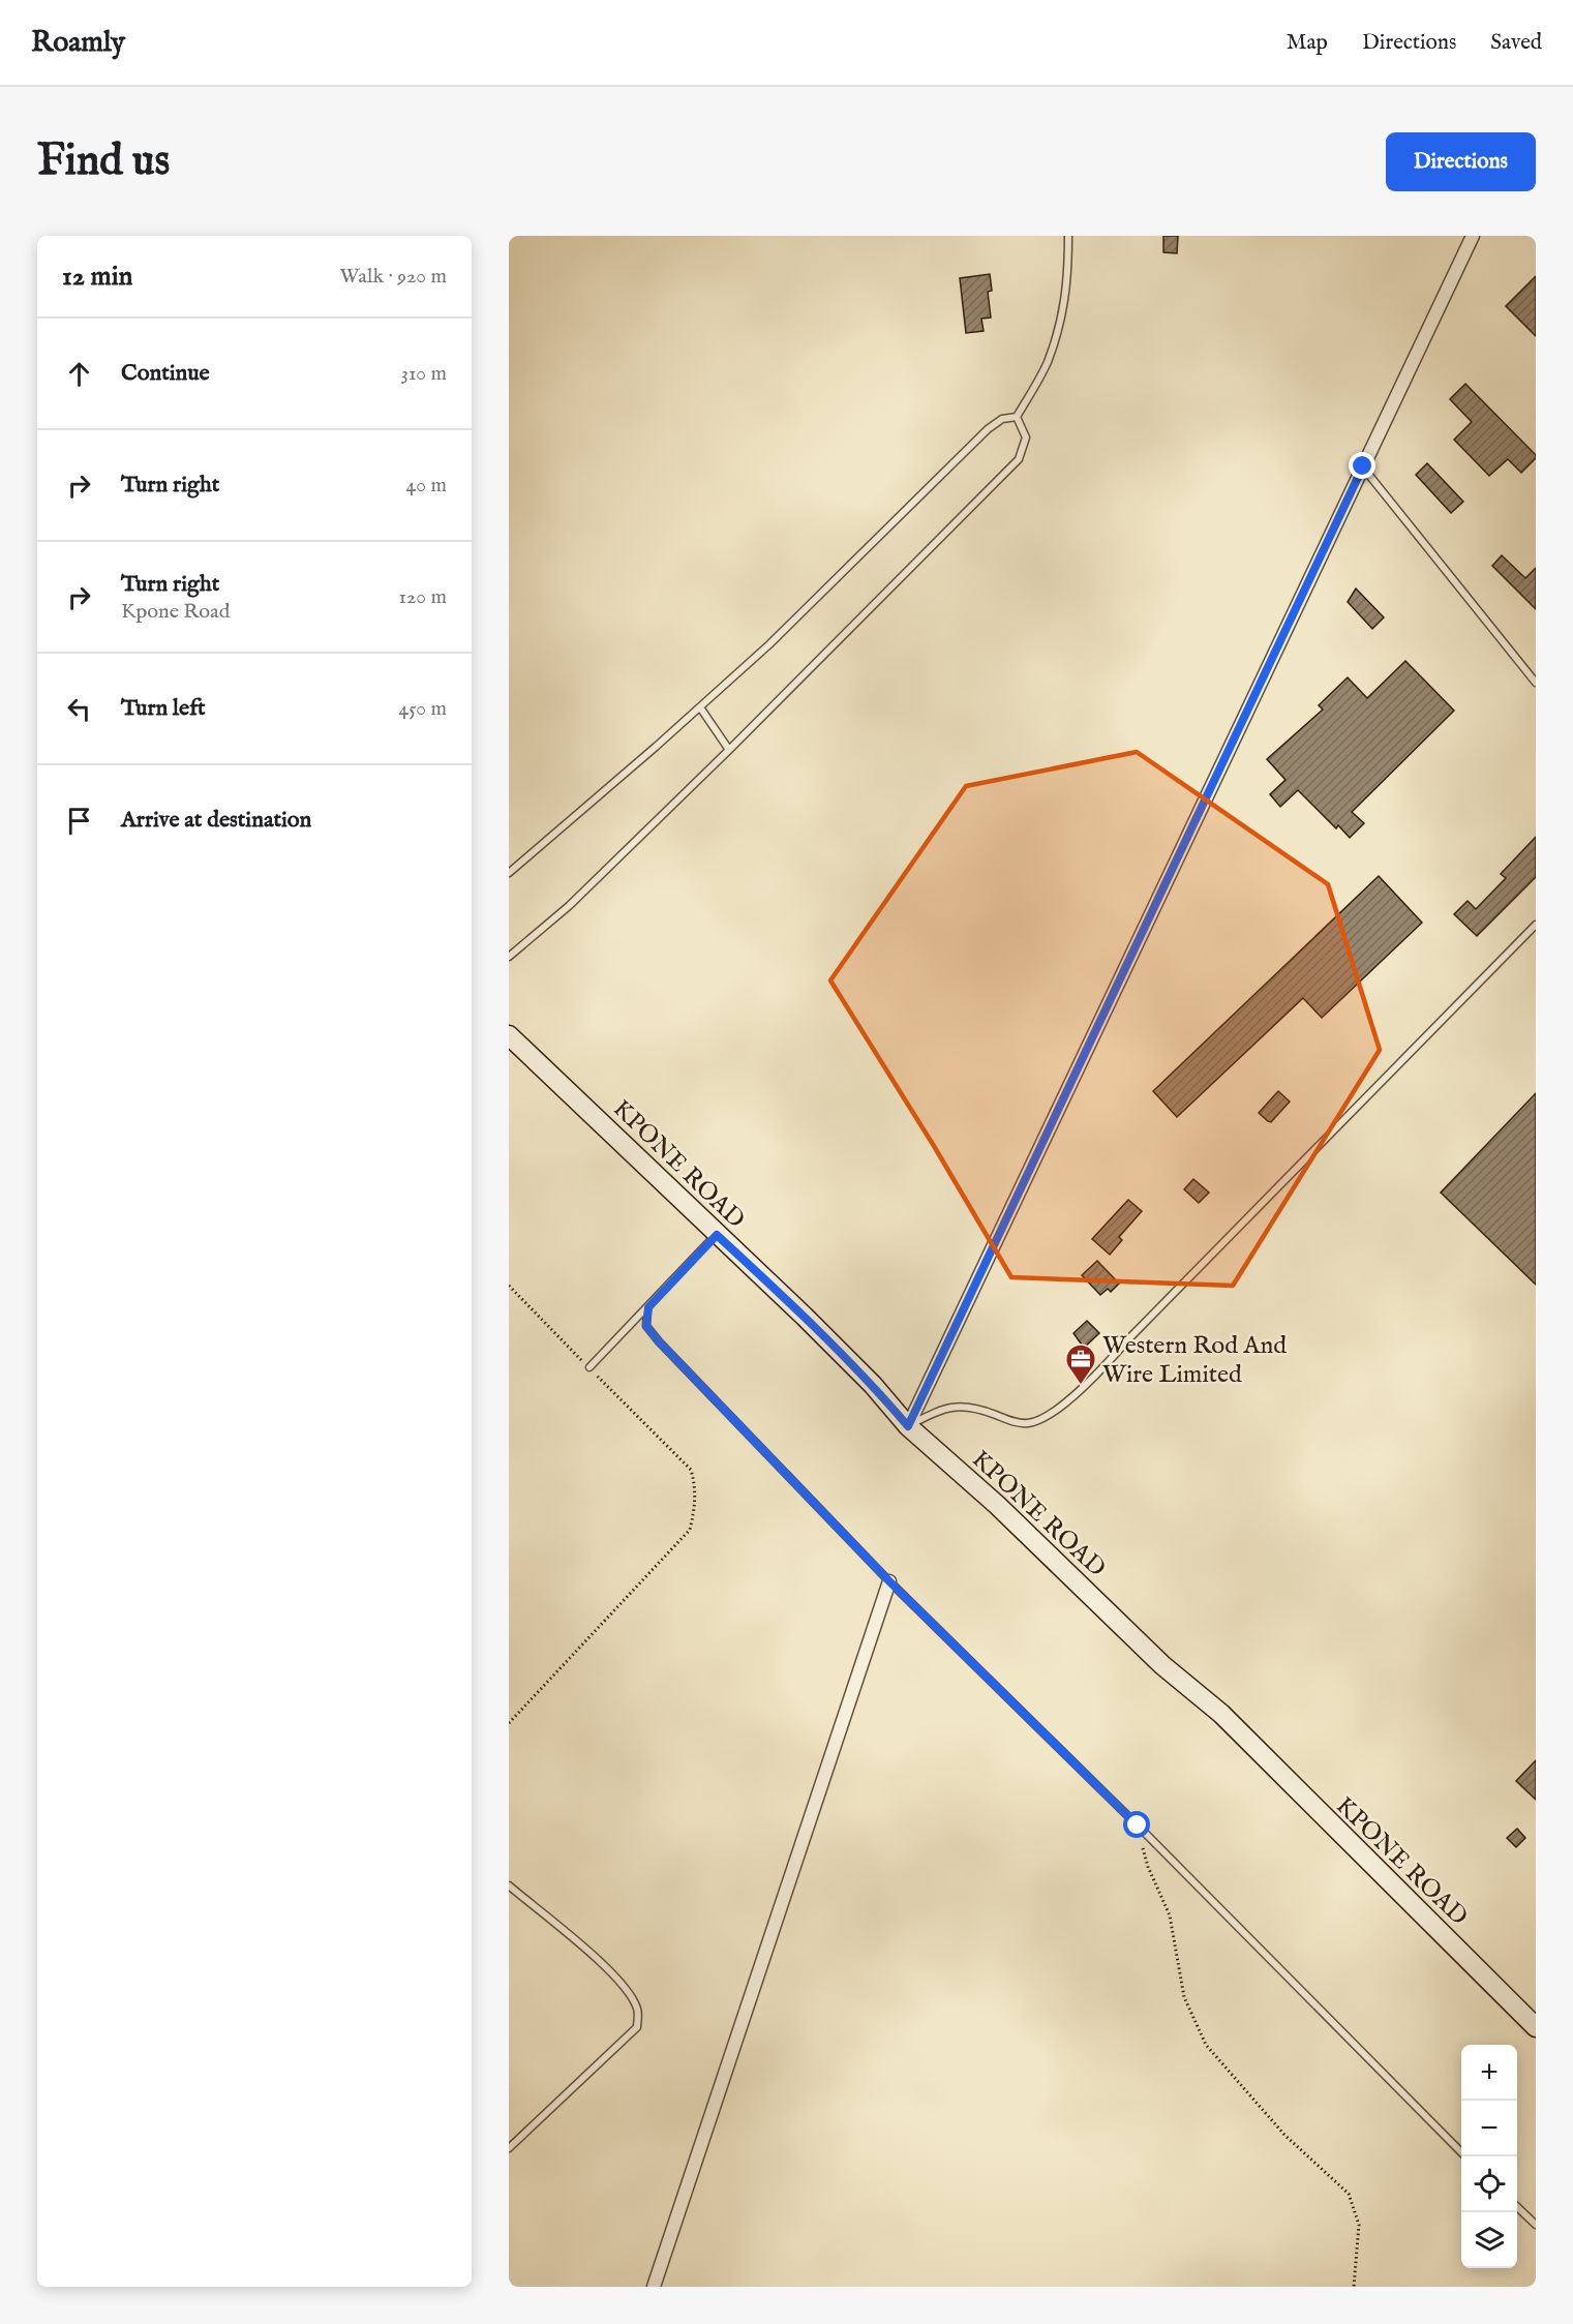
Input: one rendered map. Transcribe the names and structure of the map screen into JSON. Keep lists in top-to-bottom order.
{
  "streets": {
    "main road": ["KPONE ROAD"]
  },
  "places": {
    "office": ["Western Rod And Wire Limited"]
  },
  "page": {
    "header": "Roamly",
    "nav": ["Map", "Directions", "Saved"],
    "buttons": "Directions",
    "title": "Find us",
    "heading": ["12 min", "Walk · 920 m"],
    "list": [
      ["Continue", "310 m"],
      ["Turn right", "40 m"],
      ["Turn right", "Kpone Road", "120 m"],
      ["Turn left", "450 m"],
      "Arrive at destination"
    ],
    "map_buttons": ["+", "−"]
  }
}
